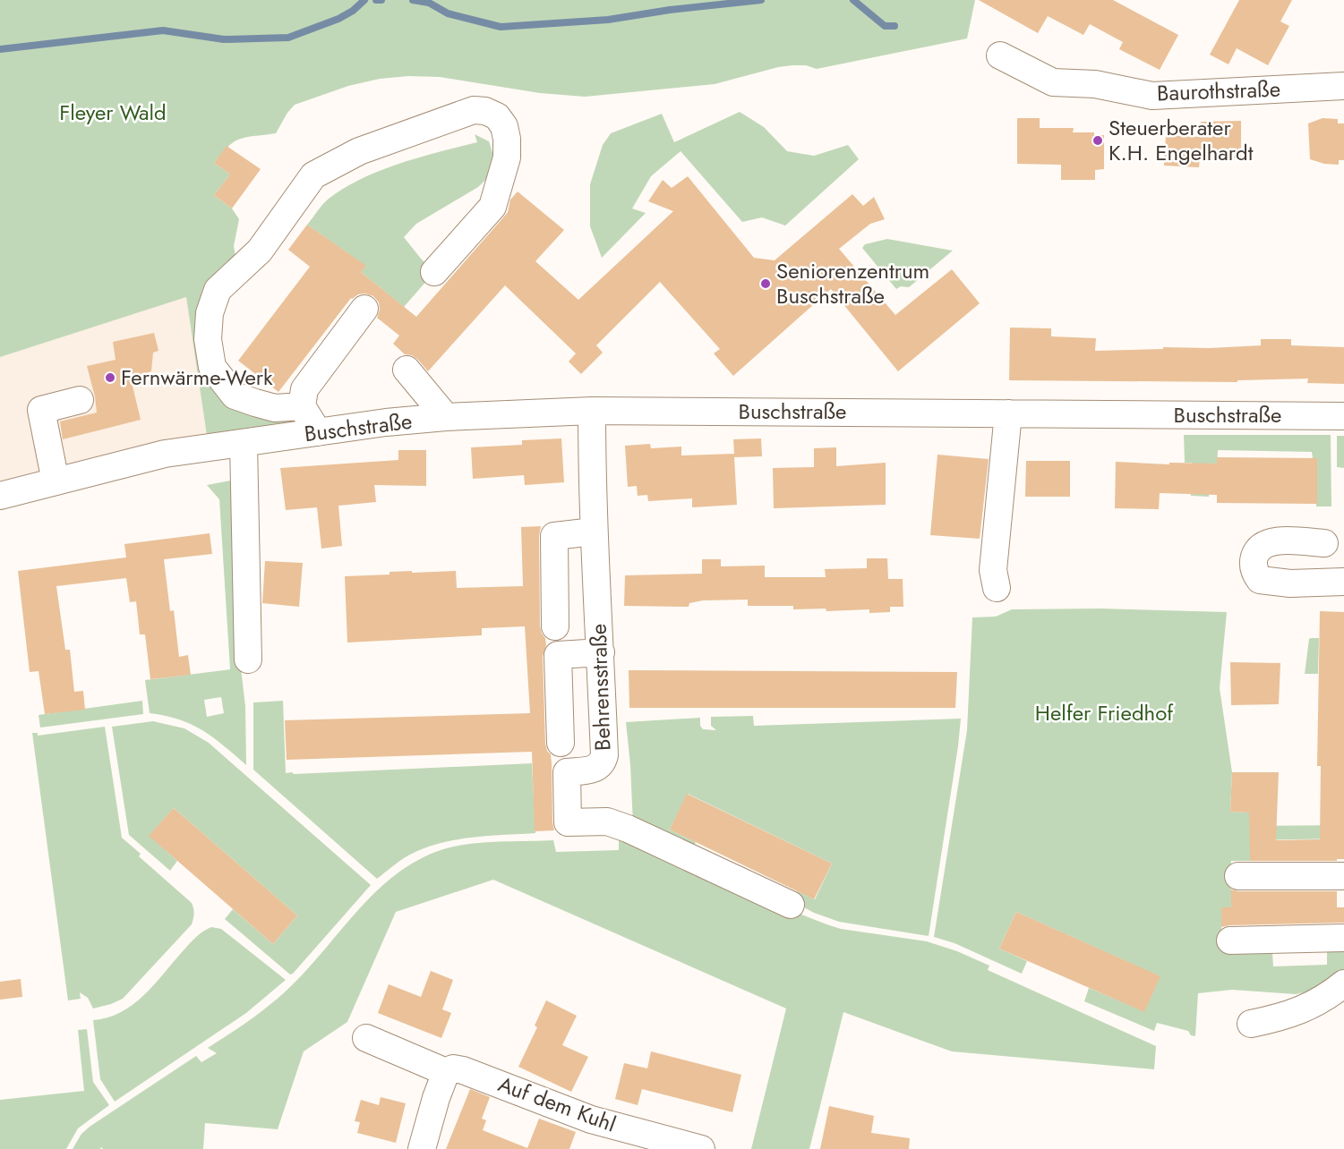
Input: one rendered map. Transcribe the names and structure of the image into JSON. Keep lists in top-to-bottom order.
{
  "streets": {
    "street": [
      "Baurothstraße",
      "Buschstraße",
      "Behrensstraße",
      "Auf dem Kuhl"
    ]
  },
  "crossings": [
    ["Buschstraße", "Behrensstraße"]
  ],
  "parks": ["Fleyer Wald", "Helfer Friedhof"],
  "places": ["Steuerberater K.H. Engelhardt", "Seniorenzentrum Buschstraße", "Fernwärme-Werk"]
}
